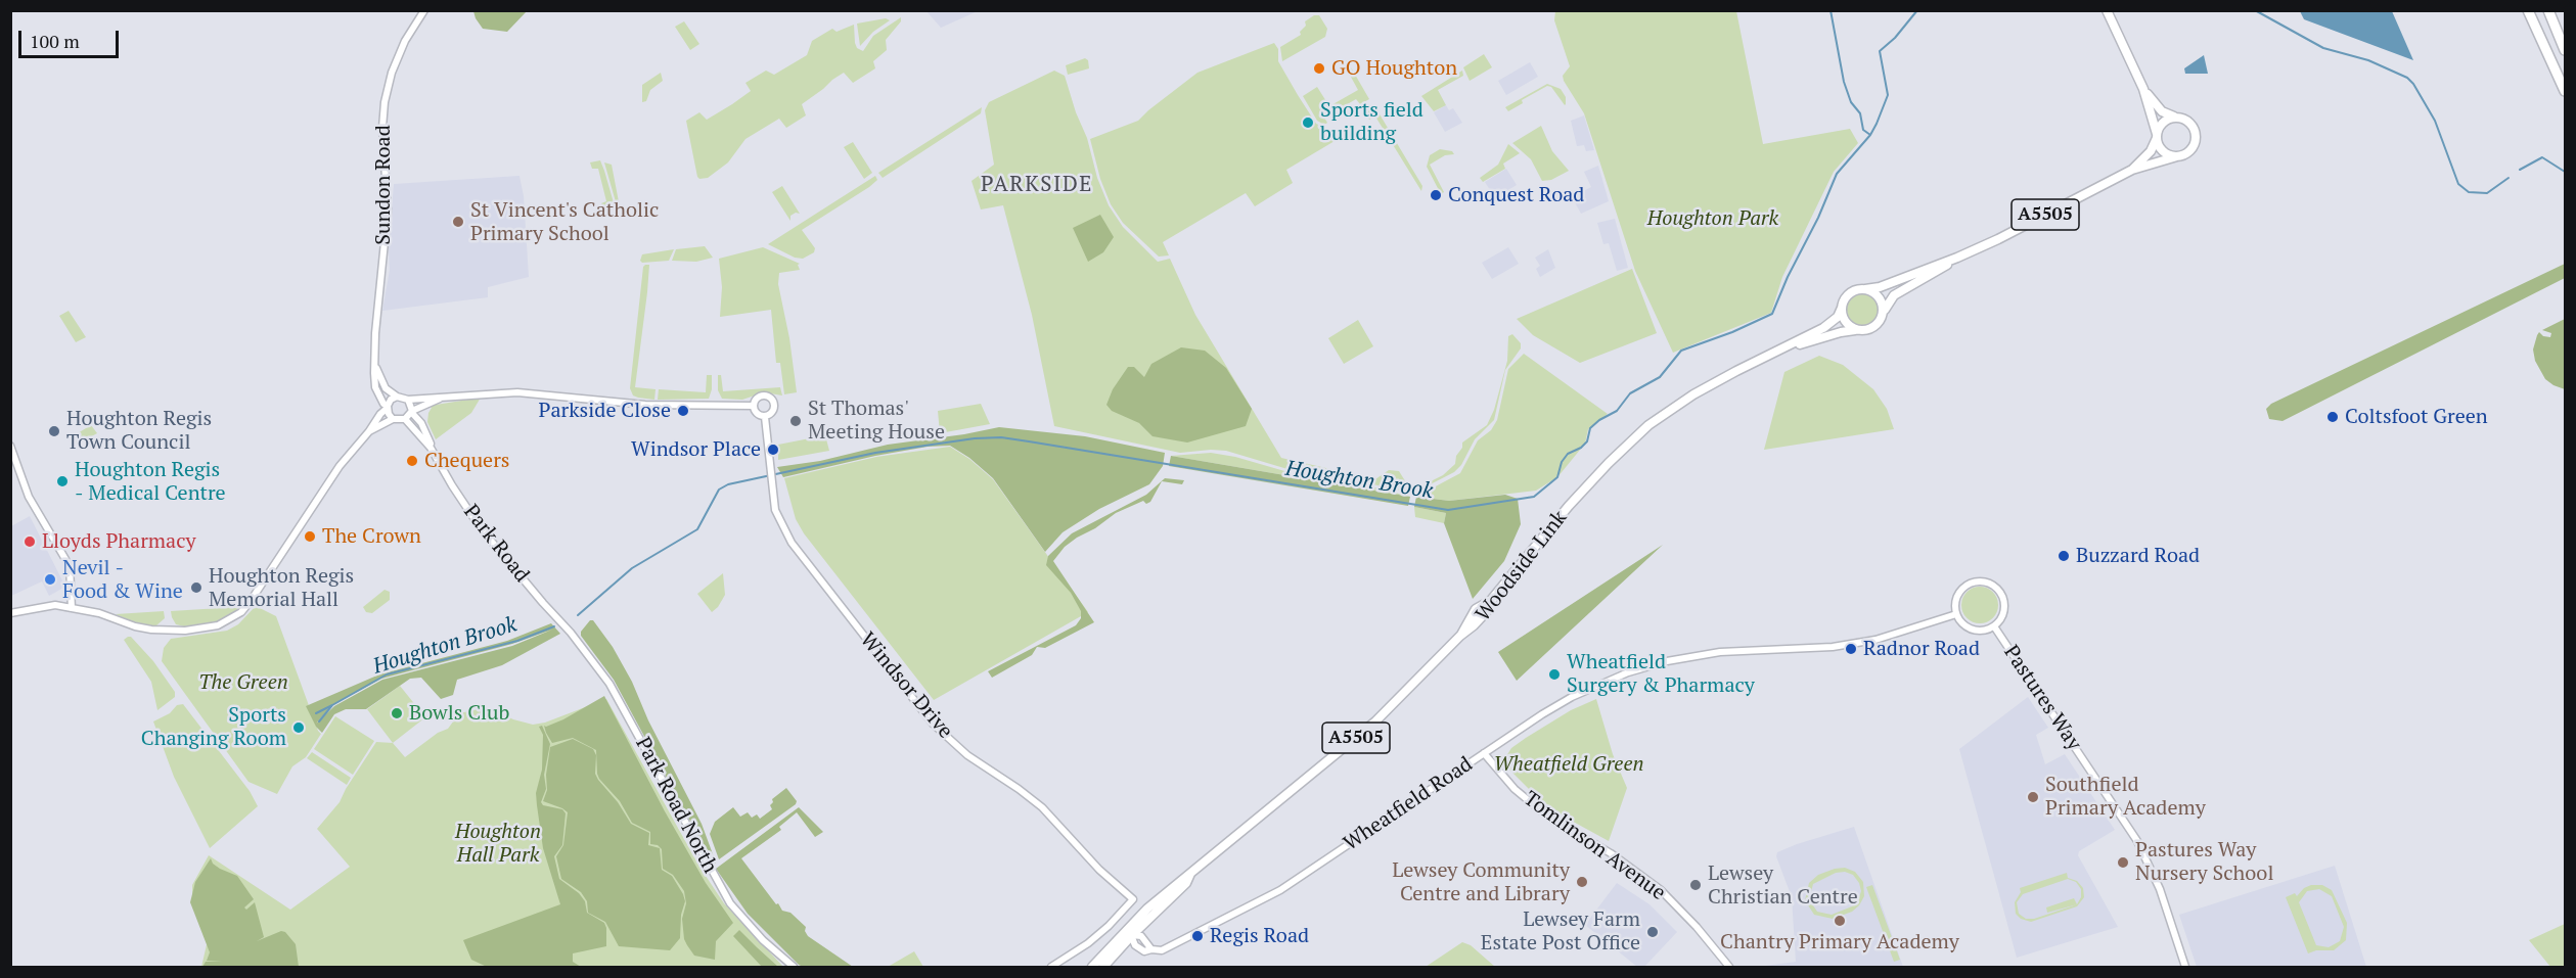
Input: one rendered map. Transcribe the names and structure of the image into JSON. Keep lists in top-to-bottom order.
{
  "streets": {
    "main road": ["A5505", "Woodside Link"],
    "street": [
      "Sundon Road",
      "Park Road",
      "Windsor Drive",
      "Pastures Way",
      "Wheatfield Road",
      "Park Road North",
      "Tomlinson Avenue"
    ]
  },
  "crossings": [
    ["Sundon Road", "Park Road"],
    ["A5505", "Woodside Link"],
    ["Park Road", "Park Road North"],
    ["Woodside Link", "Wheatfield Road"],
    ["Pastures Way", "Wheatfield Road"],
    ["Wheatfield Road", "Tomlinson Avenue"]
  ],
  "districts": ["PARKSIDE"],
  "water": ["Houghton Brook"],
  "parks": [
    "Houghton Park",
    "The Green",
    "Wheatfield Green",
    "Houghton Hall Park"
  ],
  "places": [
    "GO Houghton",
    "Sports field building",
    "Conquest Road",
    "St Vincent's Catholic Primary School",
    "Parkside Close",
    "Coltsfoot Green",
    "St Thomas' Meeting House",
    "Houghton Regis Town Council",
    "Windsor Place",
    "Chequers",
    "Houghton Regis - Medical Centre",
    "The Crown",
    "Lloyds Pharmacy",
    "Buzzard Road",
    "Nevil - Food & Wine",
    "Houghton Regis Memorial Hall",
    "Radnor Road",
    "Wheatfield Surgery & Pharmacy",
    "Bowls Club",
    "Sports Changing Room",
    "Southfield Primary Academy",
    "Pastures Way Nursery School",
    "Lewsey Community Centre and Library",
    "Lewsey Christian Centre",
    "Chantry Primary Academy",
    "Lewsey Farm Estate Post Office",
    "Regis Road"
  ],
  "scale_bar": "100 m"
}
